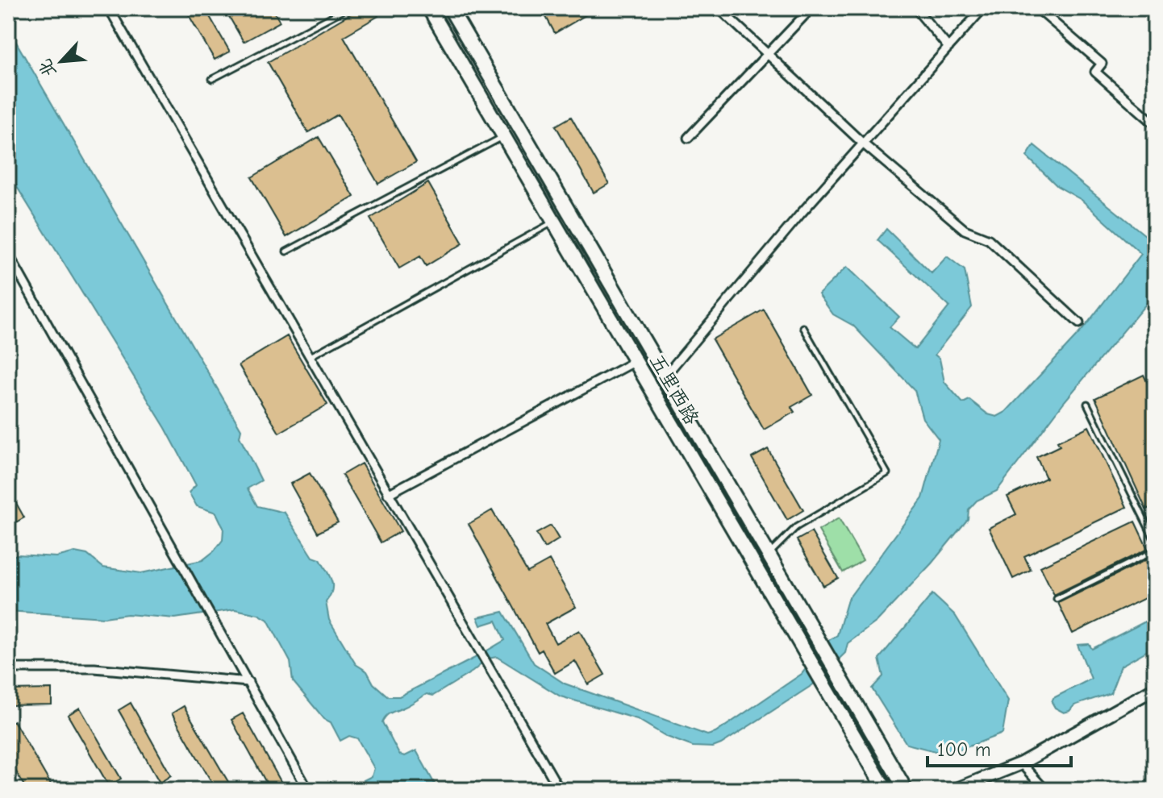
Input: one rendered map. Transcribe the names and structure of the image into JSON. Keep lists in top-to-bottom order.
{
  "streets": {
    "main road": ["五里西路"]
  },
  "scale_bar": "100 m",
  "north": "bottom left"
}
